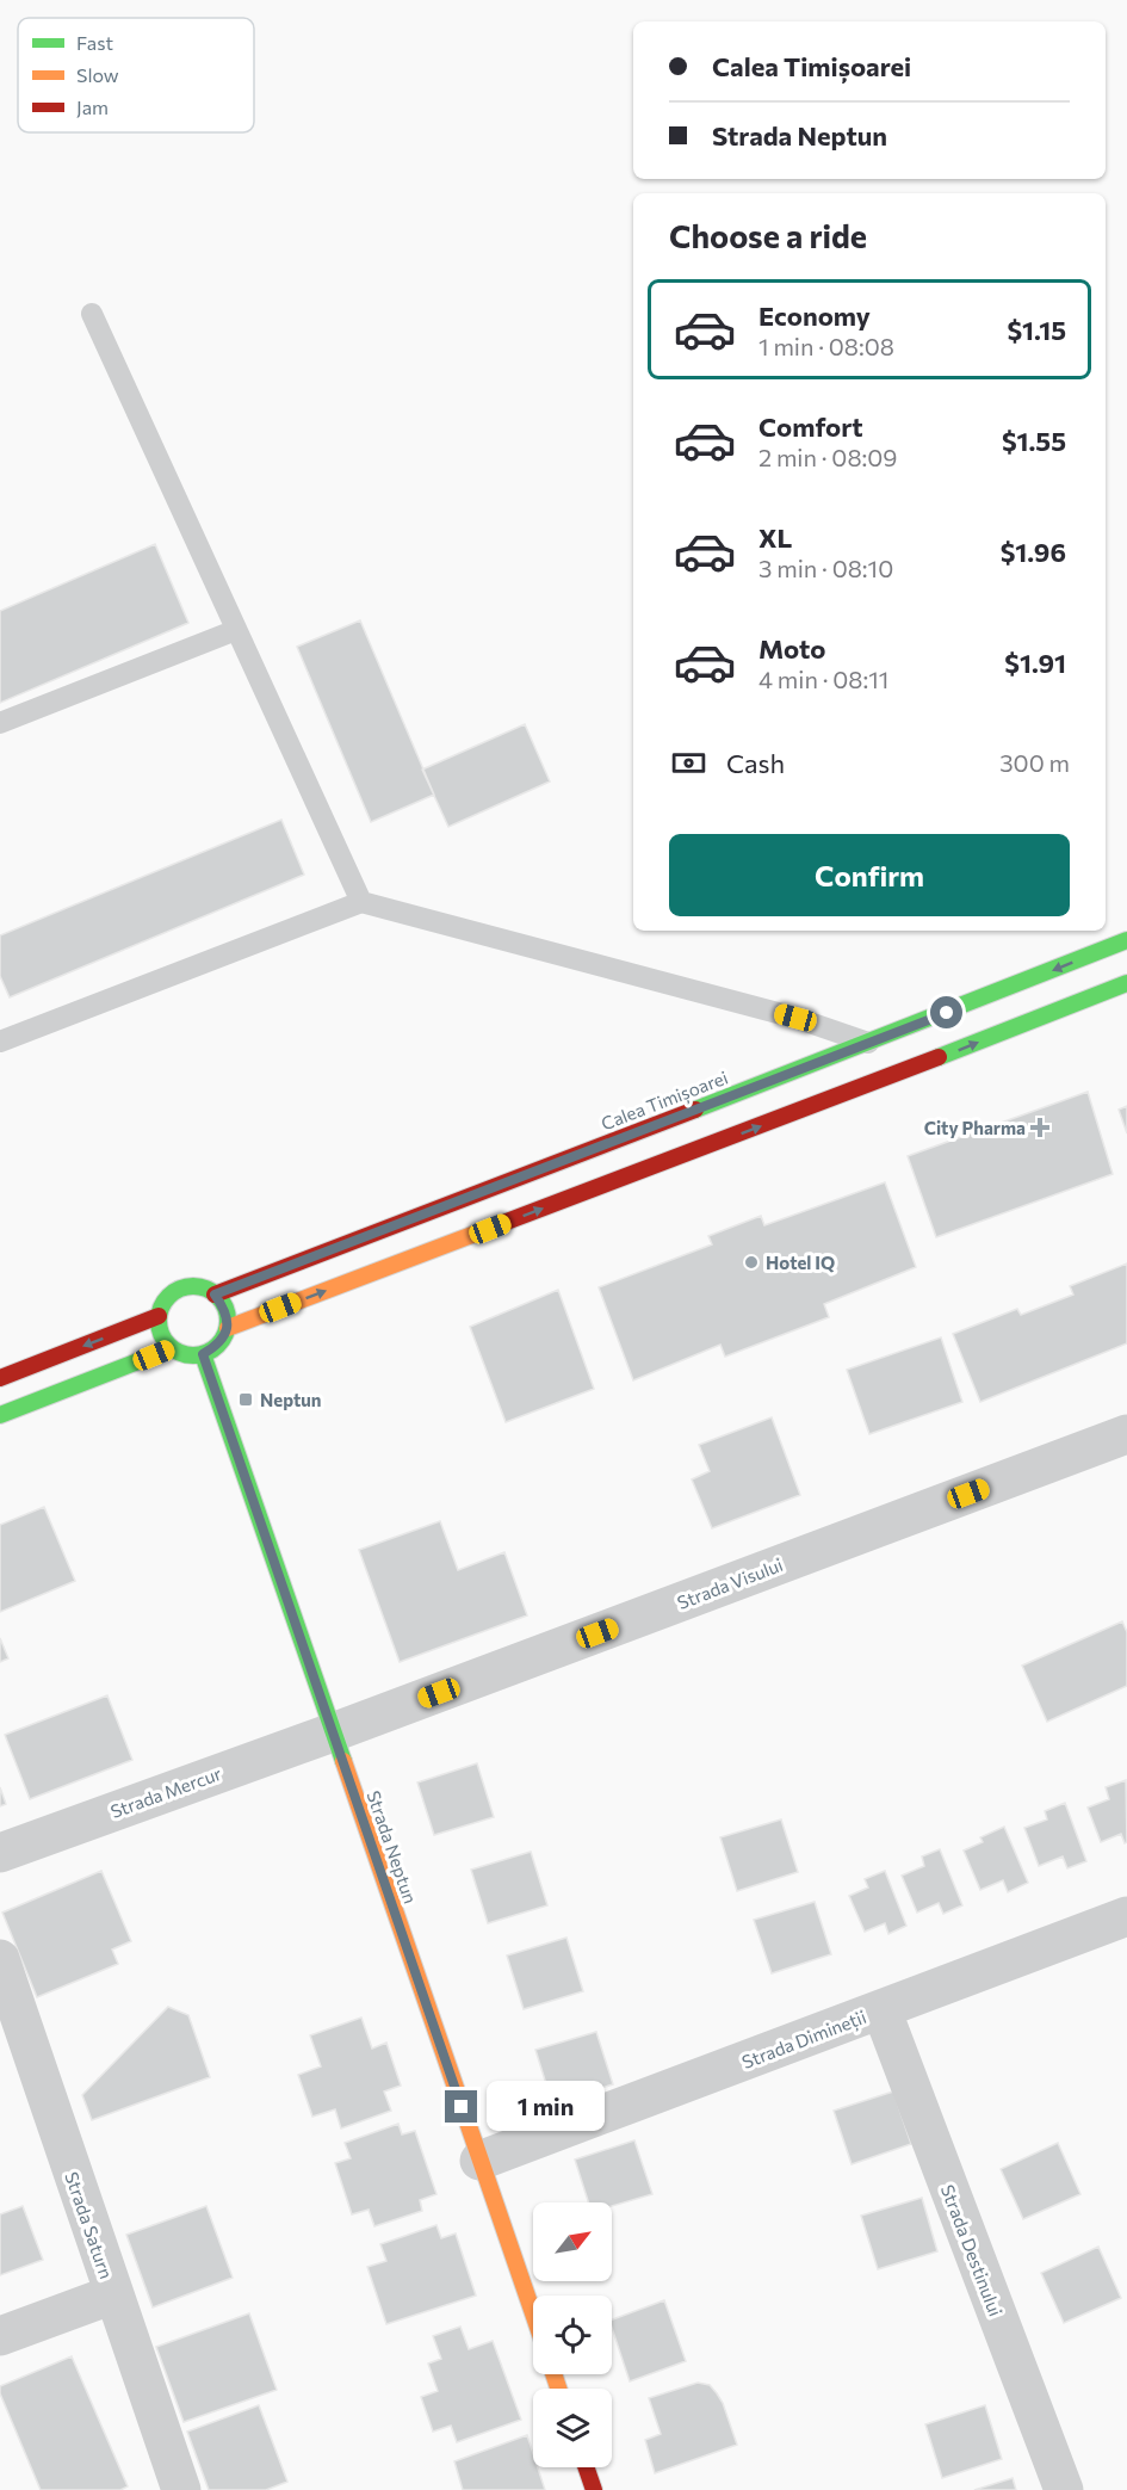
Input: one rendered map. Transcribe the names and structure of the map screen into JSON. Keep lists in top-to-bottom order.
{
  "streets": {
    "main road": ["Calea Timișoarei", "Strada Neptun"],
    "street": [
      "Strada Visului",
      "Strada Mercur",
      "Strada Dimineții",
      "Strada Saturn",
      "Strada Destinului"
    ]
  },
  "crossings": [
    ["Calea Timișoarei", "Strada Neptun"],
    ["Strada Visului", "Strada Mercur"],
    ["Strada Visului", "Strada Neptun"],
    ["Strada Mercur", "Strada Neptun"],
    ["Strada Neptun", "Strada Dimineții"],
    ["Strada Dimineții", "Strada Destinului"]
  ],
  "places": {
    "health": ["City Pharma"],
    "other": ["Hotel IQ"],
    "transit": ["Neptun"]
  },
  "legend": ["Fast", "Slow", "Jam"],
  "north": "top right",
  "page": {
    "banner": ["Calea Timișoarei", "Strada Neptun"],
    "heading": "Choose a ride",
    "list": [
      {
        "name": "Economy",
        "note": "1 min · 08:08",
        "value": "$1.15"
      },
      {
        "name": "Comfort",
        "note": "2 min · 08:09",
        "value": "$1.55"
      },
      {
        "name": "XL",
        "note": "3 min · 08:10",
        "value": "$1.96"
      },
      {
        "name": "Moto",
        "note": "4 min · 08:11",
        "value": "$1.91"
      }
    ],
    "pay": ["Cash", "300 m"],
    "buttons": "Confirm",
    "bubble": "1 min"
  }
}
